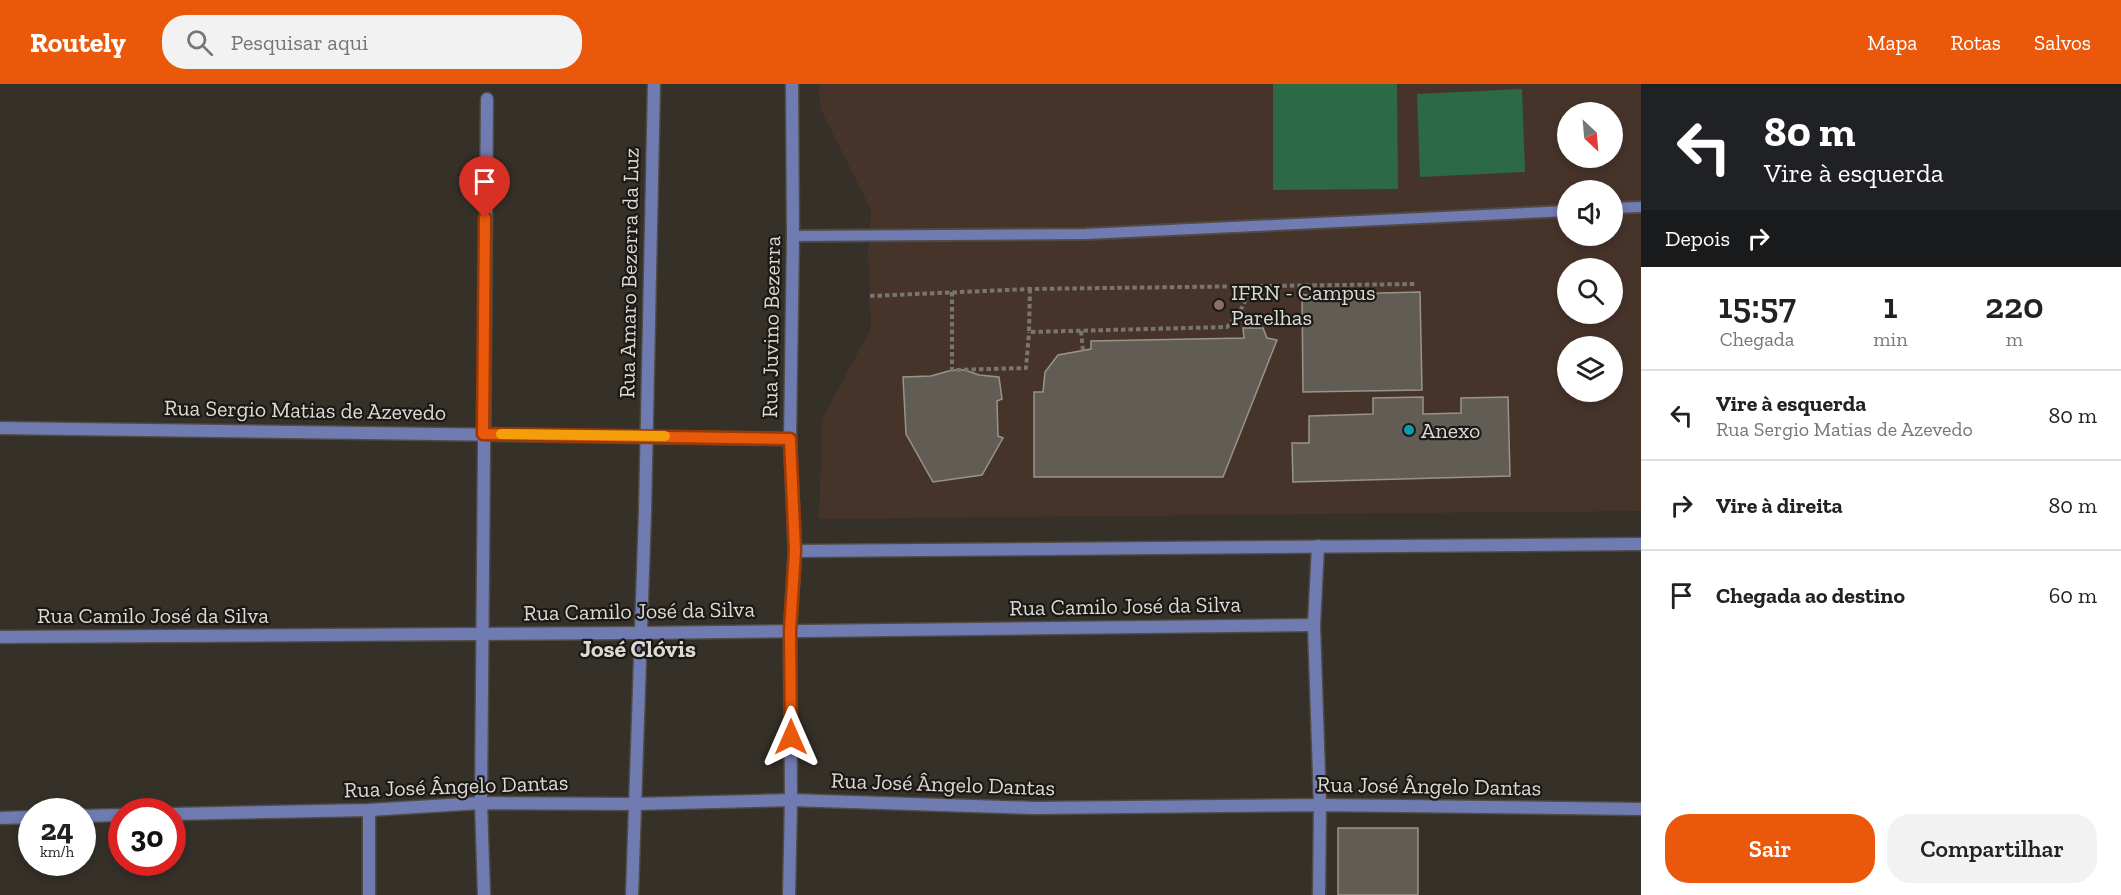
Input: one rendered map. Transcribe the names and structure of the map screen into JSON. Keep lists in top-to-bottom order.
{
  "streets": {
    "street": [
      "Rua Amaro Bezerra da Luz",
      "Rua Juvino Bezerra",
      "Rua Sergio Matias de Azevedo",
      "Rua Camilo José da Silva",
      "Rua José Ângelo Dantas"
    ]
  },
  "crossings": [
    ["Rua Amaro Bezerra da Luz", "Rua Sergio Matias de Azevedo"],
    ["Rua Amaro Bezerra da Luz", "Rua Camilo José da Silva"],
    ["Rua Amaro Bezerra da Luz", "Rua José Ângelo Dantas"],
    ["Rua Juvino Bezerra", "Rua Sergio Matias de Azevedo"],
    ["Rua Juvino Bezerra", "Rua Camilo José da Silva"],
    ["Rua Juvino Bezerra", "Rua José Ângelo Dantas"]
  ],
  "districts": ["José Clóvis"],
  "places": ["IFRN - Campus Parelhas", "Anexo"],
  "north": "bottom right",
  "page": {
    "header": "Routely",
    "search": "Pesquisar aqui",
    "nav": ["Mapa", "Rotas", "Salvos"],
    "turn": ["80 m", "Vire à esquerda"],
    "then": "Depois",
    "eta": [
      "15:57",
      "Chegada",
      "1",
      "min",
      "220",
      "m"
    ],
    "list": [
      {
        "name": "Vire à esquerda",
        "note": "Rua Sergio Matias de Azevedo",
        "value": "80 m"
      },
      {
        "name": "Vire à direita",
        "value": "80 m"
      },
      {
        "name": "Chegada ao destino",
        "value": "60 m"
      }
    ],
    "speed": "24 km/h",
    "limit": "30",
    "buttons": ["Sair", "Compartilhar"]
  }
}
